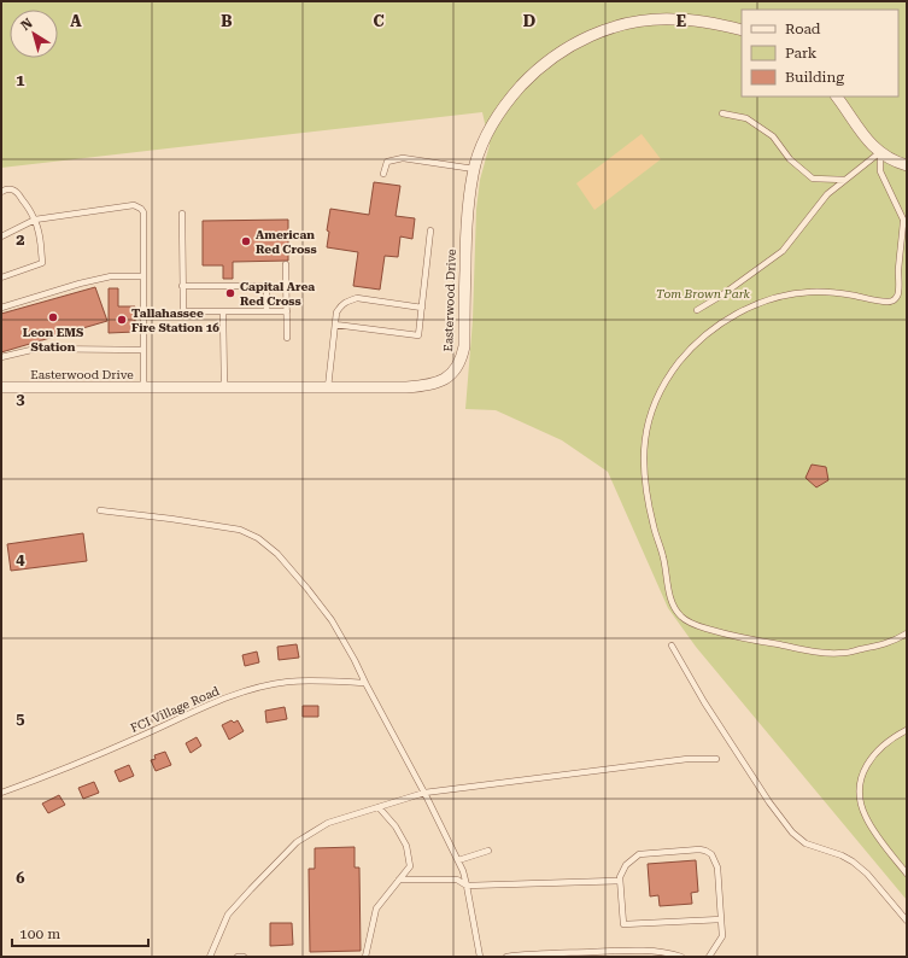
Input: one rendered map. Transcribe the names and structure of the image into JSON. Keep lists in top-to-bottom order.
{
  "streets": {
    "street": ["Easterwood Drive"],
    "lane": ["FCI Village Road"]
  },
  "parks": ["Tom Brown Park"],
  "places": [
    "American Red Cross",
    "Capital Area Red Cross",
    "Leon EMS Station",
    "Tallahassee Fire Station 16"
  ],
  "legend": ["Road", "Park", "Building"],
  "scale_bar": "100 m",
  "north": "top left",
  "grid": {
    "columns": [
      "A",
      "B",
      "C",
      "D",
      "E"
    ],
    "rows": [
      "1",
      "2",
      "3",
      "4",
      "5",
      "6"
    ]
  }
}
